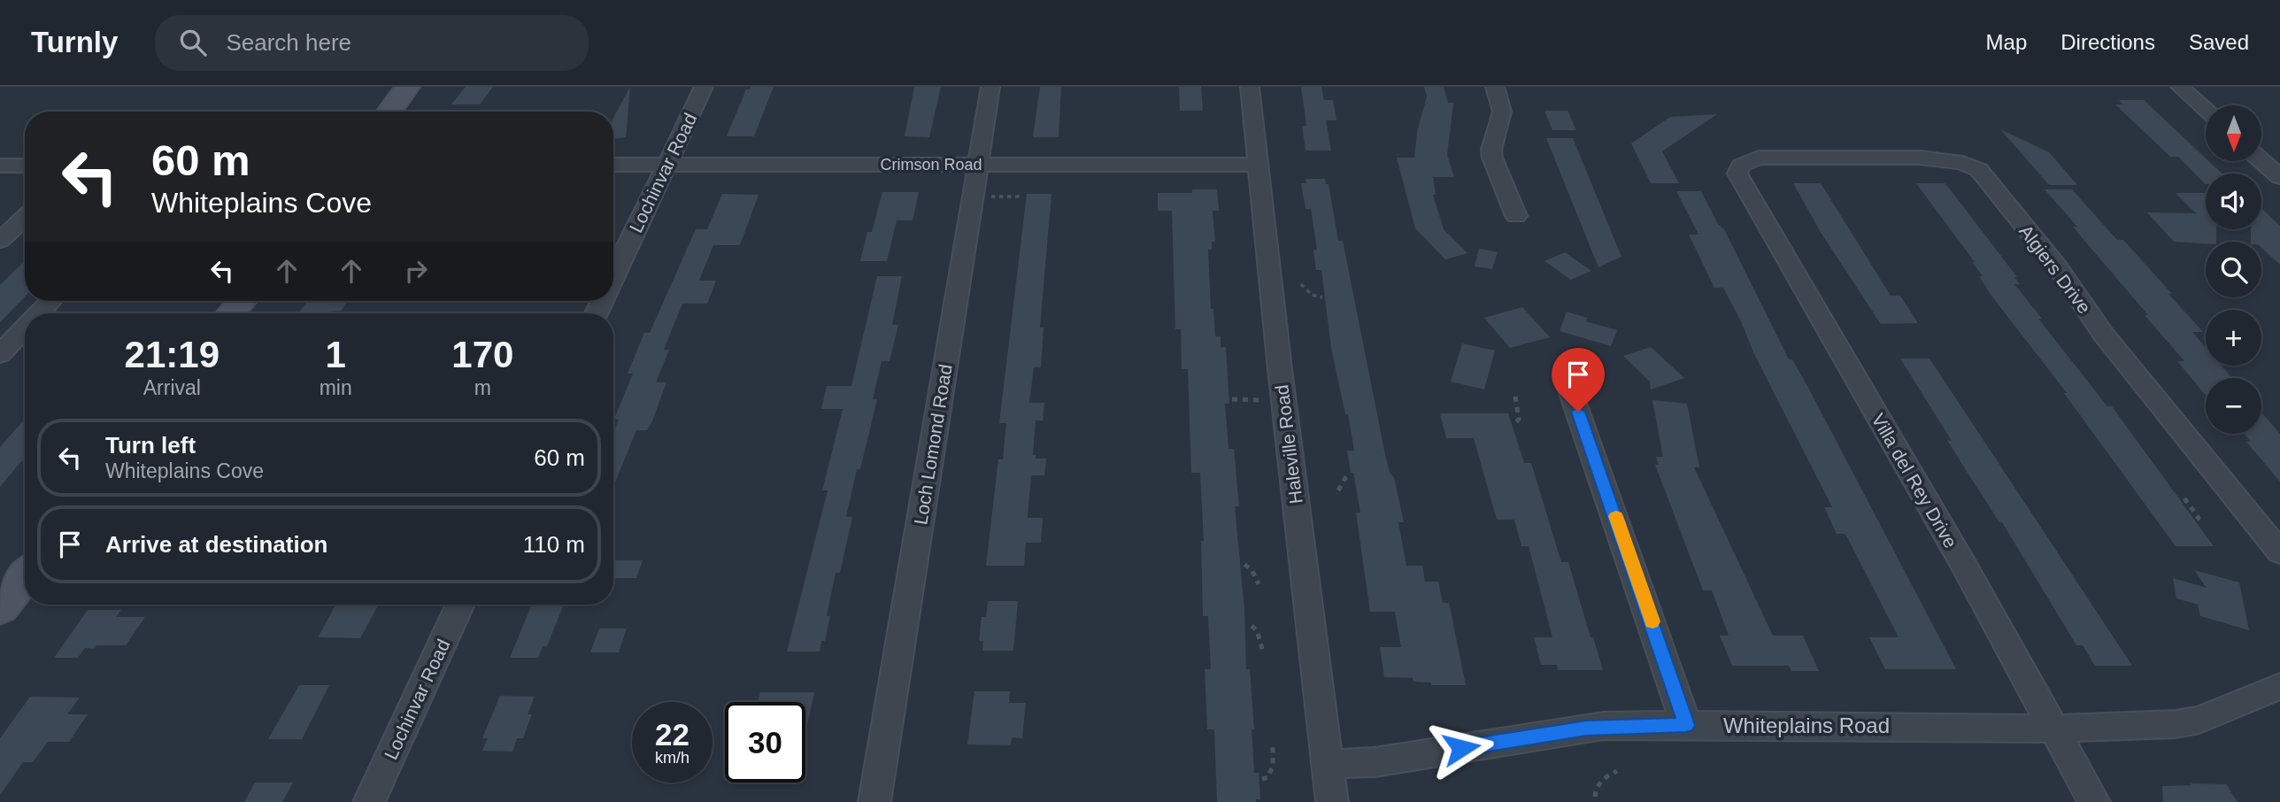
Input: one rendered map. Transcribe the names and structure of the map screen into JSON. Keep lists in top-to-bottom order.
{
  "streets": {
    "street": [
      "Crimson Road",
      "Lochinvar Road",
      "Algiers Drive",
      "Loch Lomond Road",
      "Haleville Road",
      "Villa del Rey Drive",
      "Whiteplains Road"
    ]
  },
  "crossings": [
    ["Crimson Road", "Lochinvar Road"],
    ["Crimson Road", "Loch Lomond Road"],
    ["Crimson Road", "Haleville Road"],
    ["Algiers Drive", "Villa del Rey Drive"],
    ["Haleville Road", "Whiteplains Road"],
    ["Villa del Rey Drive", "Whiteplains Road"]
  ],
  "north": "bottom",
  "page": {
    "header": "Turnly",
    "search": "Search here",
    "nav": ["Map", "Directions", "Saved"],
    "map_buttons": ["+", "−"],
    "turn": ["60 m", "Whiteplains Cove"],
    "eta": [
      "21:19",
      "Arrival",
      "1",
      "min",
      "170",
      "m"
    ],
    "list": [
      {
        "name": "Turn left",
        "note": "Whiteplains Cove",
        "value": "60 m"
      },
      {
        "name": "Arrive at destination",
        "value": "110 m"
      }
    ],
    "speed": "22 km/h",
    "limit": "30"
  }
}
